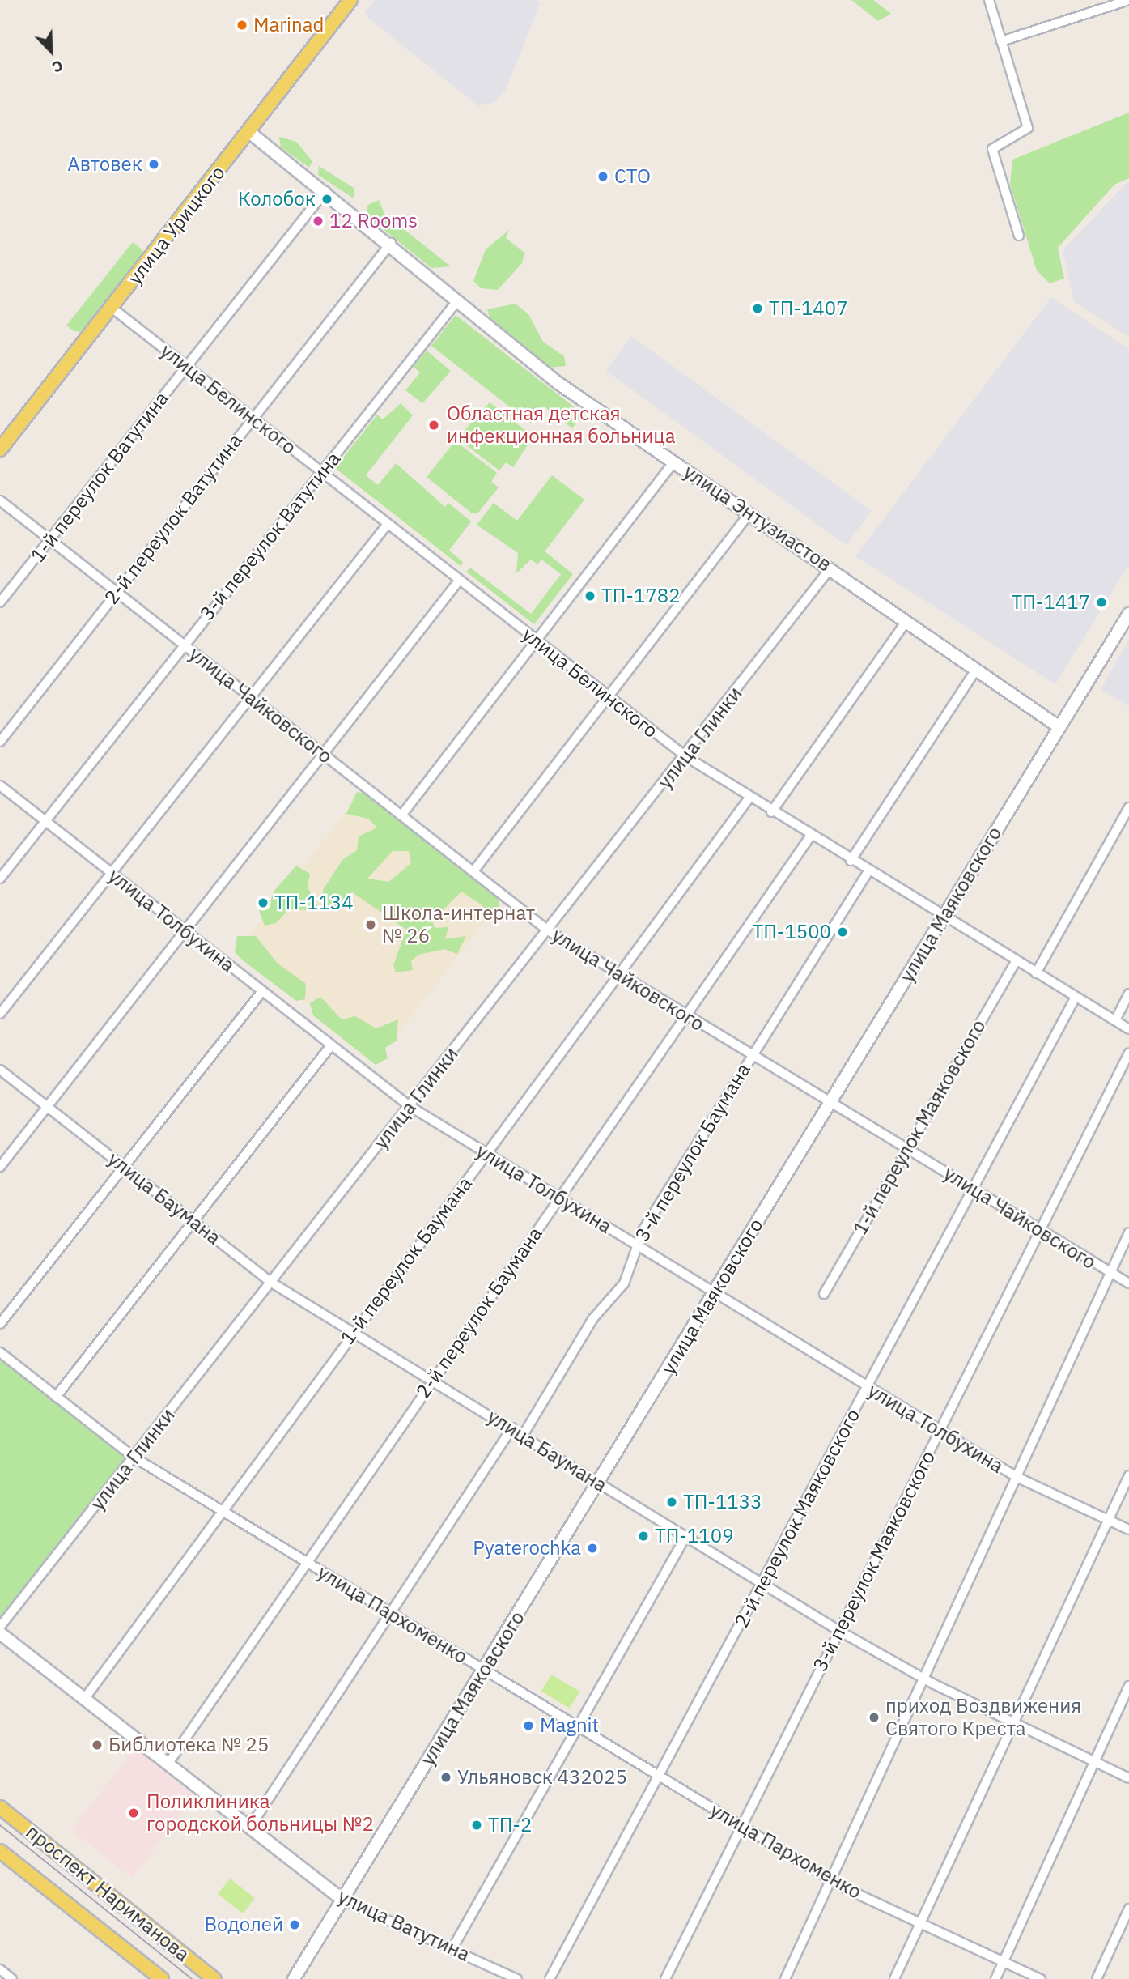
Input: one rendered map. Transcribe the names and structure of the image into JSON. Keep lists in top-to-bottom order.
{
  "streets": {
    "main road": ["улица Урицкого", "проспект Нариманова"],
    "street": [
      "улица Белинского",
      "1-й переулок Ватутина",
      "улица Энтузиастов",
      "2-й переулок Ватутина",
      "3-й переулок Ватутина",
      "улица Чайковского",
      "улица Глинки",
      "улица Маяковского",
      "улица Толбухина",
      "1-й переулок Маяковского",
      "3-й переулок Баумана",
      "улица Баумана",
      "1-й переулок Баумана",
      "2-й переулок Баумана",
      "2-й переулок Маяковского",
      "3-й переулок Маяковского",
      "улица Пархоменко",
      "улица Ватутина"
    ]
  },
  "crossings": [
    ["улица Урицкого", "улица Белинского"],
    ["улица Урицкого", "улица Энтузиастов"],
    ["улица Белинского", "1-й переулок Ватутина"],
    ["улица Белинского", "2-й переулок Ватутина"],
    ["улица Белинского", "3-й переулок Ватутина"],
    ["улица Белинского", "улица Глинки"],
    ["улица Белинского", "улица Маяковского"],
    ["улица Белинского", "1-й переулок Маяковского"],
    ["улица Белинского", "3-й переулок Баумана"],
    ["улица Белинского", "1-й переулок Баумана"],
    ["улица Белинского", "2-й переулок Баумана"],
    ["улица Белинского", "2-й переулок Маяковского"],
    ["1-й переулок Ватутина", "улица Энтузиастов"],
    ["1-й переулок Ватутина", "улица Чайковского"],
    ["улица Энтузиастов", "2-й переулок Ватутина"],
    ["улица Энтузиастов", "3-й переулок Ватутина"],
    ["улица Энтузиастов", "улица Глинки"],
    ["улица Энтузиастов", "улица Маяковского"],
    ["2-й переулок Ватутина", "улица Чайковского"],
    ["3-й переулок Ватутина", "улица Чайковского"],
    ["3-й переулок Ватутина", "улица Толбухина"],
    ["улица Чайковского", "улица Глинки"],
    ["улица Чайковского", "улица Маяковского"],
    ["улица Чайковского", "1-й переулок Маяковского"],
    ["улица Чайковского", "3-й переулок Баумана"],
    ["улица Чайковского", "1-й переулок Баумана"],
    ["улица Чайковского", "2-й переулок Баумана"],
    ["улица Чайковского", "2-й переулок Маяковского"],
    ["улица Чайковского", "3-й переулок Маяковского"],
    ["улица Глинки", "улица Толбухина"],
    ["улица Глинки", "улица Баумана"],
    ["улица Глинки", "улица Пархоменко"],
    ["улица Маяковского", "улица Толбухина"],
    ["улица Маяковского", "улица Баумана"],
    ["улица Маяковского", "улица Пархоменко"],
    ["улица Маяковского", "улица Ватутина"],
    ["улица Толбухина", "3-й переулок Баумана"],
    ["улица Толбухина", "1-й переулок Баумана"],
    ["улица Толбухина", "2-й переулок Баумана"],
    ["улица Толбухина", "2-й переулок Маяковского"],
    ["улица Толбухина", "3-й переулок Маяковского"],
    ["3-й переулок Баумана", "улица Баумана"],
    ["улица Баумана", "1-й переулок Баумана"],
    ["улица Баумана", "2-й переулок Баумана"],
    ["улица Баумана", "2-й переулок Маяковского"],
    ["улица Баумана", "3-й переулок Маяковского"],
    ["1-й переулок Баумана", "улица Пархоменко"],
    ["1-й переулок Баумана", "улица Ватутина"],
    ["2-й переулок Баумана", "улица Пархоменко"],
    ["2-й переулок Баумана", "улица Ватутина"],
    ["2-й переулок Маяковского", "улица Пархоменко"],
    ["3-й переулок Маяковского", "улица Пархоменко"]
  ],
  "places": [
    "Marinad",
    "Автовек",
    "СТО",
    "Колобок",
    "12 Rooms",
    "ТП-1407",
    "Областная детская инфекционная больница",
    "ТП-1782",
    "ТП-1417",
    "ТП-1134",
    "Школа-интернат № 26",
    "ТП-1500",
    "ТП-1133",
    "ТП-1109",
    "Pyaterochka",
    "приход Воздвижения Святого Креста",
    "Magnit",
    "Библиотека № 25",
    "Ульяновск 432025",
    "Поликлиника городской больницы №2",
    "ТП-2",
    "Водолей"
  ],
  "north": "bottom right"
}
